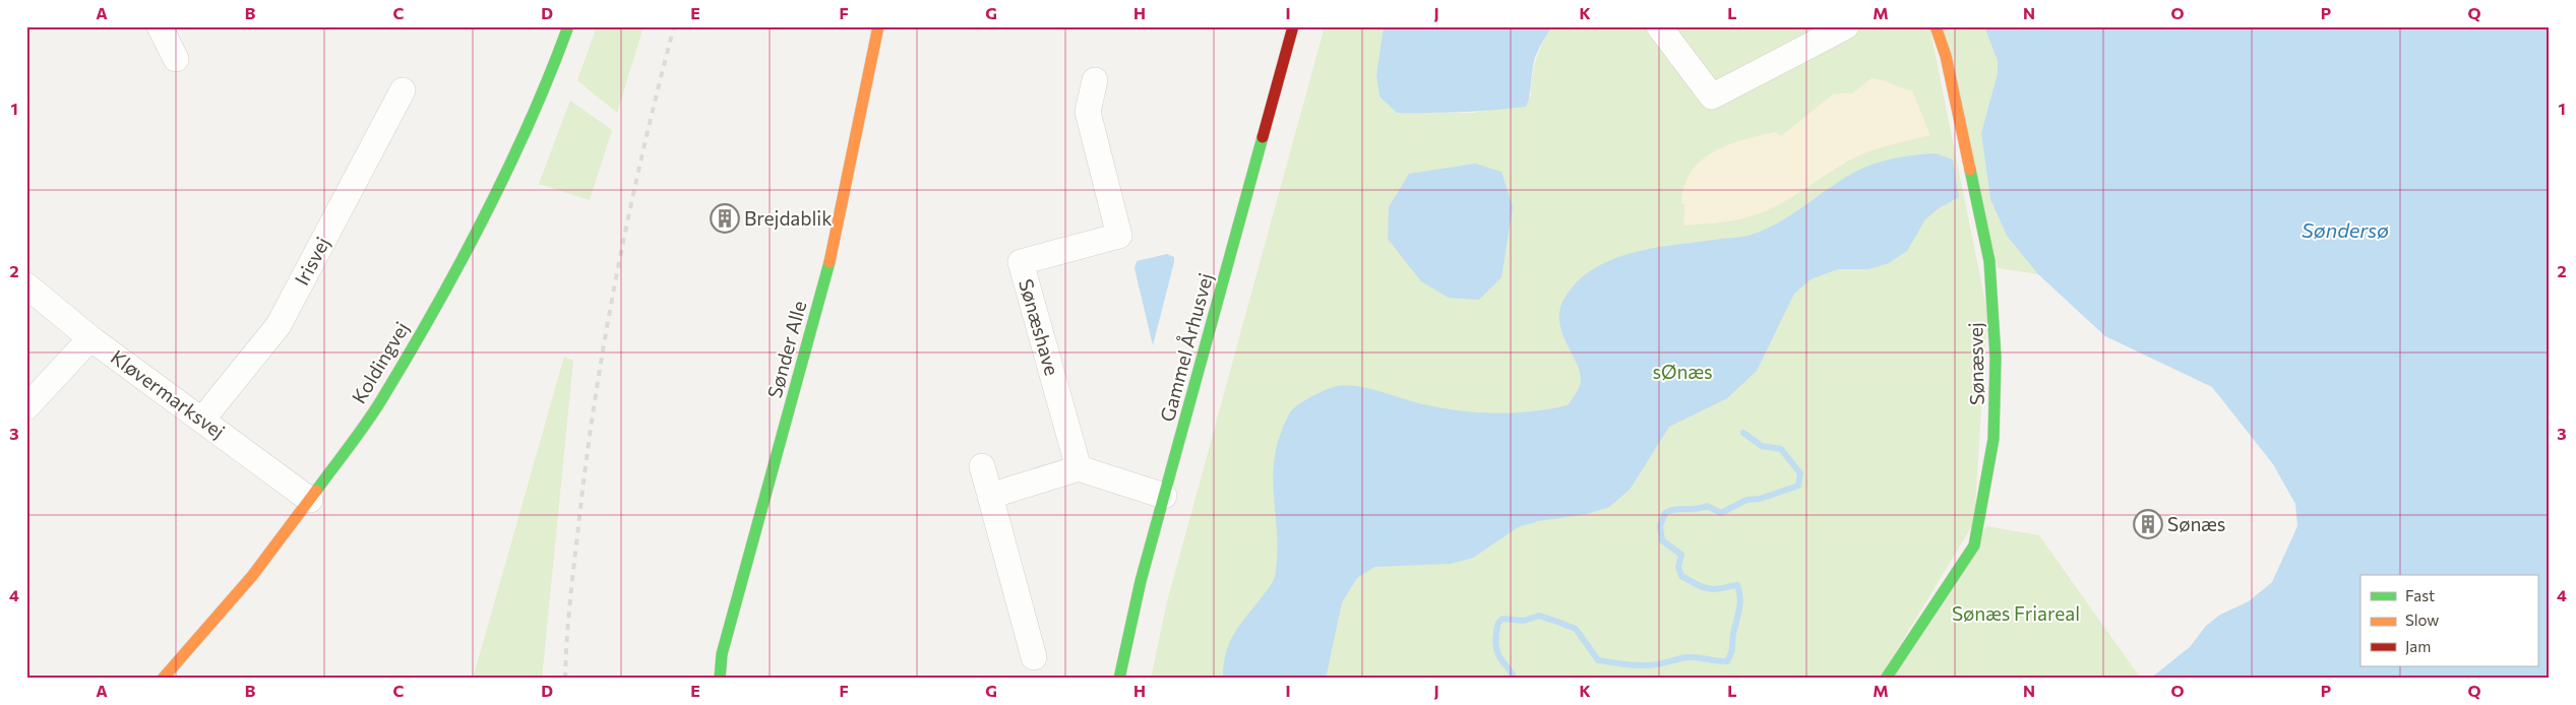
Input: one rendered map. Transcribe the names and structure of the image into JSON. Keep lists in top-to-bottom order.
{
  "streets": {
    "street": [
      "Irisvej",
      "Sønæshave",
      "Gammel Århusvej",
      "Sønder Alle",
      "Koldingvej",
      "Sønæsvej",
      "Kløvermarksvej"
    ]
  },
  "crossings": [
    ["Irisvej", "Kløvermarksvej"],
    ["Koldingvej", "Kløvermarksvej"]
  ],
  "water": ["Søndersø"],
  "parks": ["sØnæs", "Sønæs Friareal"],
  "places": {
    "building": ["Brejdablik", "Sønæs"]
  },
  "legend": ["Fast", "Slow", "Jam"],
  "grid": {
    "columns": [
      "A",
      "B",
      "C",
      "D",
      "E",
      "F",
      "G",
      "H",
      "I",
      "J",
      "K",
      "L",
      "M",
      "N",
      "O",
      "P",
      "Q"
    ],
    "rows": [
      "1",
      "2",
      "3",
      "4"
    ]
  }
}
